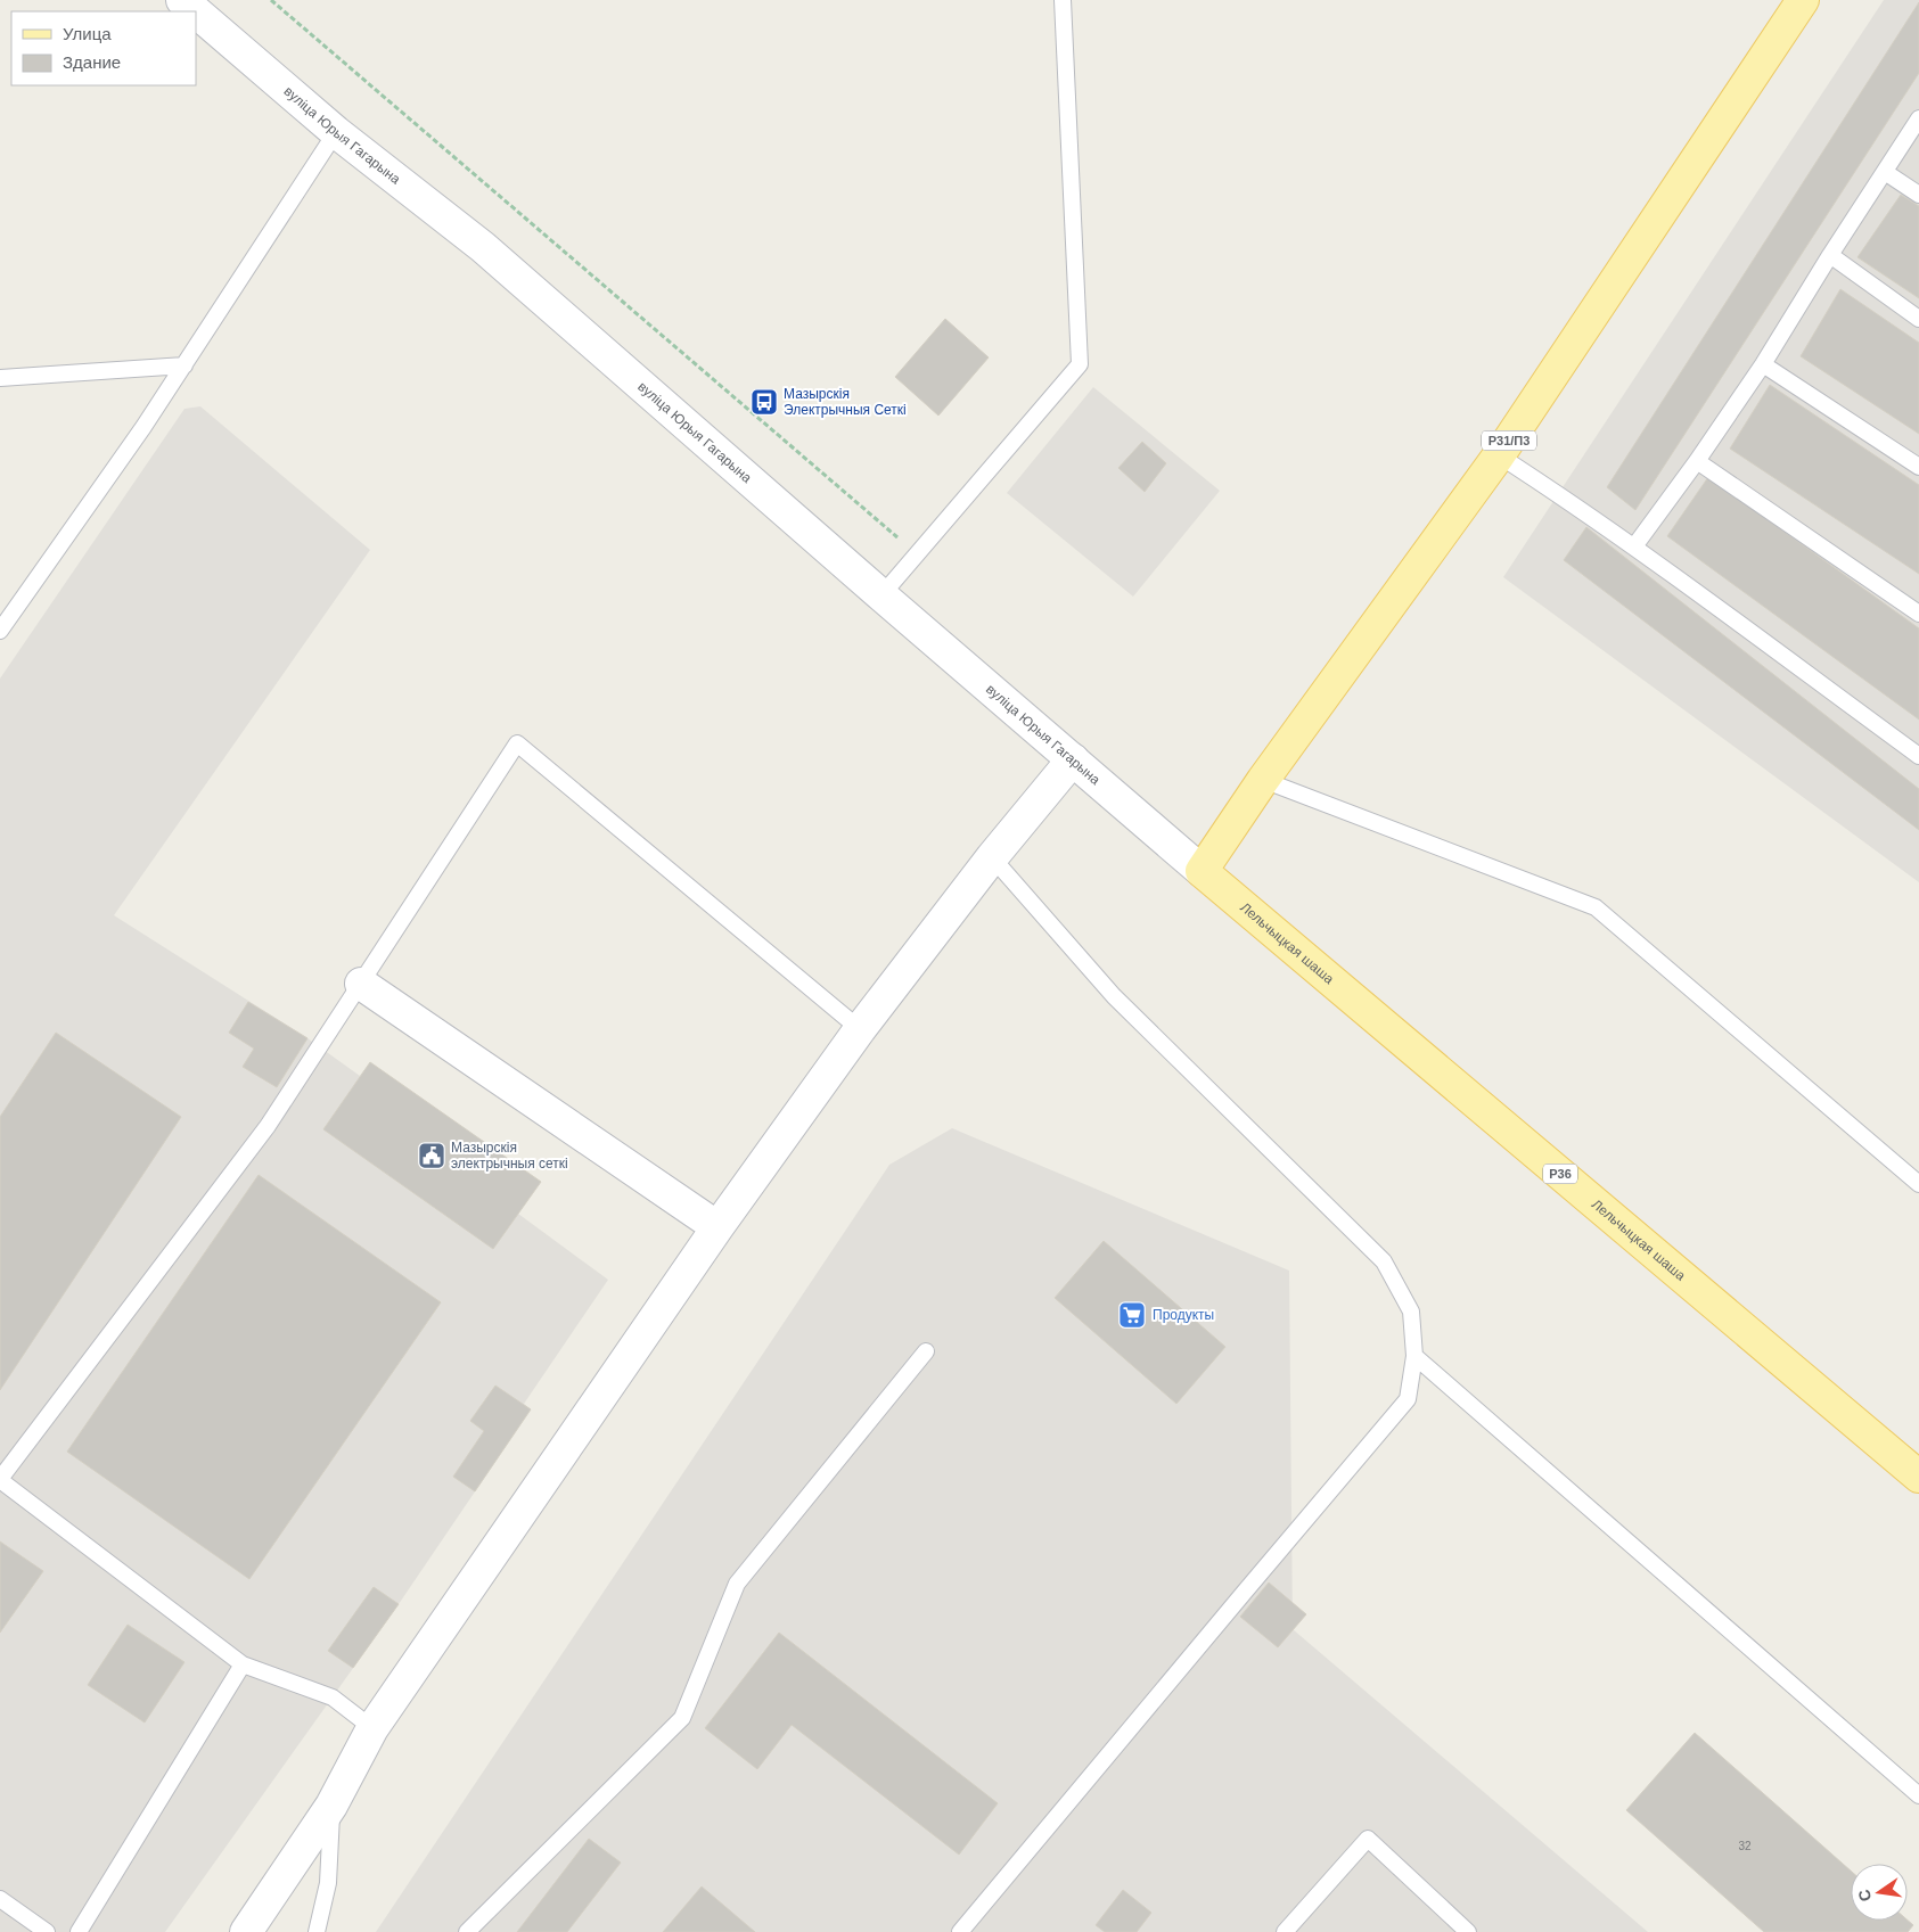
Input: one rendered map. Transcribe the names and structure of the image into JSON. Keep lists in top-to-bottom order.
{
  "streets": {
    "main road": ["Р31/П3", "Лельчыцкая шаша", "Р36"],
    "street": ["вуліца Юрыя Гагарына"]
  },
  "crossings": [
    ["вуліца Юрыя Гагарына", "Р31/П3"],
    ["вуліца Юрыя Гагарына", "Лельчыцкая шаша"],
    ["Р31/П3", "Лельчыцкая шаша"]
  ],
  "places": {
    "bus stop": ["Мазырскія Электрычныя Сеткі"],
    "public building": ["Мазырскія электрычныя сеткі"],
    "supermarket": ["Продукты"]
  },
  "house_numbers": ["32"],
  "legend": ["Улица", "Здание"],
  "north": "left"
}
